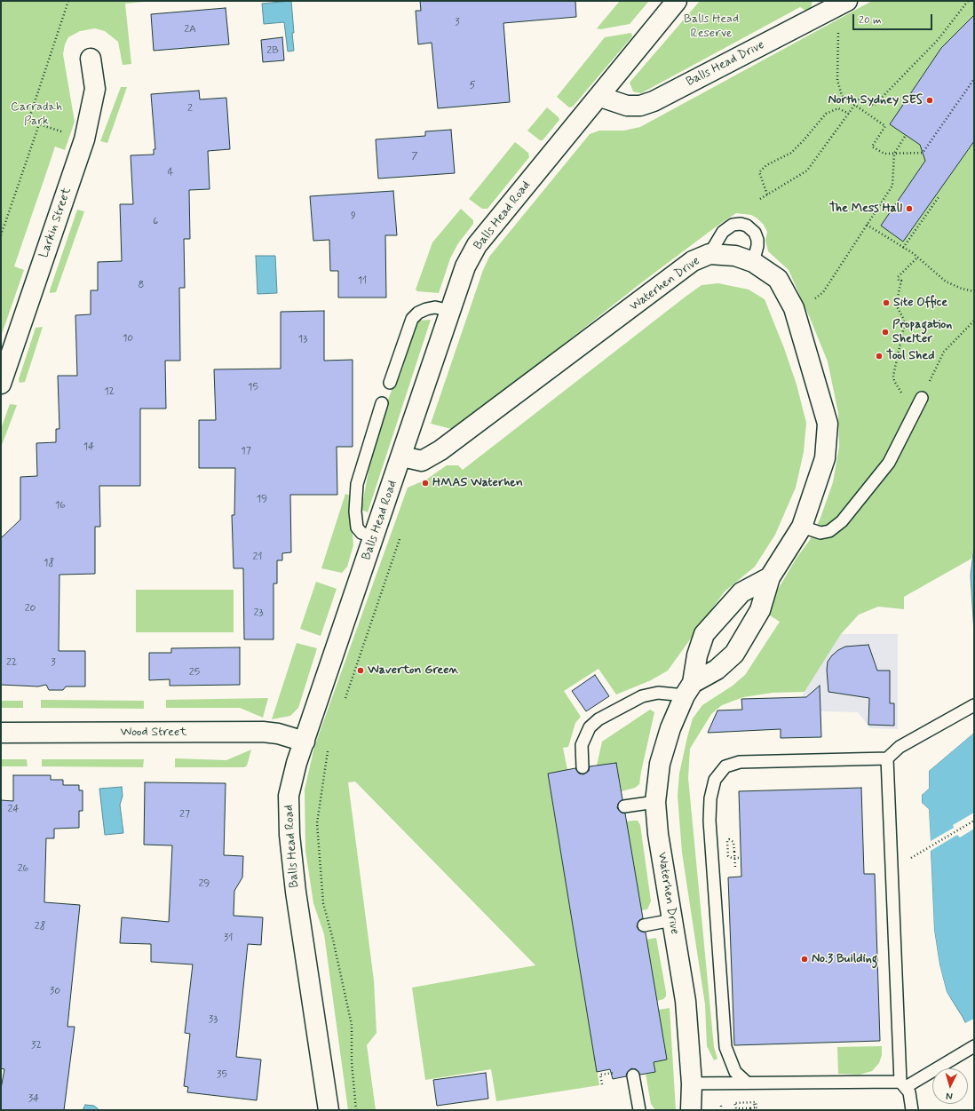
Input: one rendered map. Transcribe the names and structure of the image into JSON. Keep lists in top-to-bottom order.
{
  "streets": {
    "street": [
      "Balls Head Drive",
      "Balls Head Road",
      "Larkin Street",
      "Waterhen Drive",
      "Wood Street"
    ]
  },
  "crossings": [
    ["Balls Head Drive", "Balls Head Road"],
    ["Balls Head Road", "Waterhen Drive"],
    ["Balls Head Road", "Wood Street"]
  ],
  "parks": ["Balls Head Reserve", "Carradah Park"],
  "places": [
    "North Sydney SES",
    "The Mess Hall",
    "Site Office",
    "Propagation Shelter",
    "Tool Shed",
    "HMAS Waterhen",
    "Waverton Green",
    "No.3 Building"
  ],
  "house_numbers": [
    "3",
    "2A",
    "2B",
    "5",
    "2",
    "7",
    "4",
    "9",
    "6",
    "11",
    "8",
    "10",
    "13",
    "15",
    "12",
    "14",
    "17",
    "19",
    "16",
    "21",
    "18",
    "20",
    "23",
    "22",
    "3",
    "25",
    "24",
    "27",
    "26",
    "29",
    "28",
    "31",
    "30",
    "33",
    "32",
    "35",
    "34"
  ],
  "scale_bar": "20 m",
  "north": "bottom"
}
